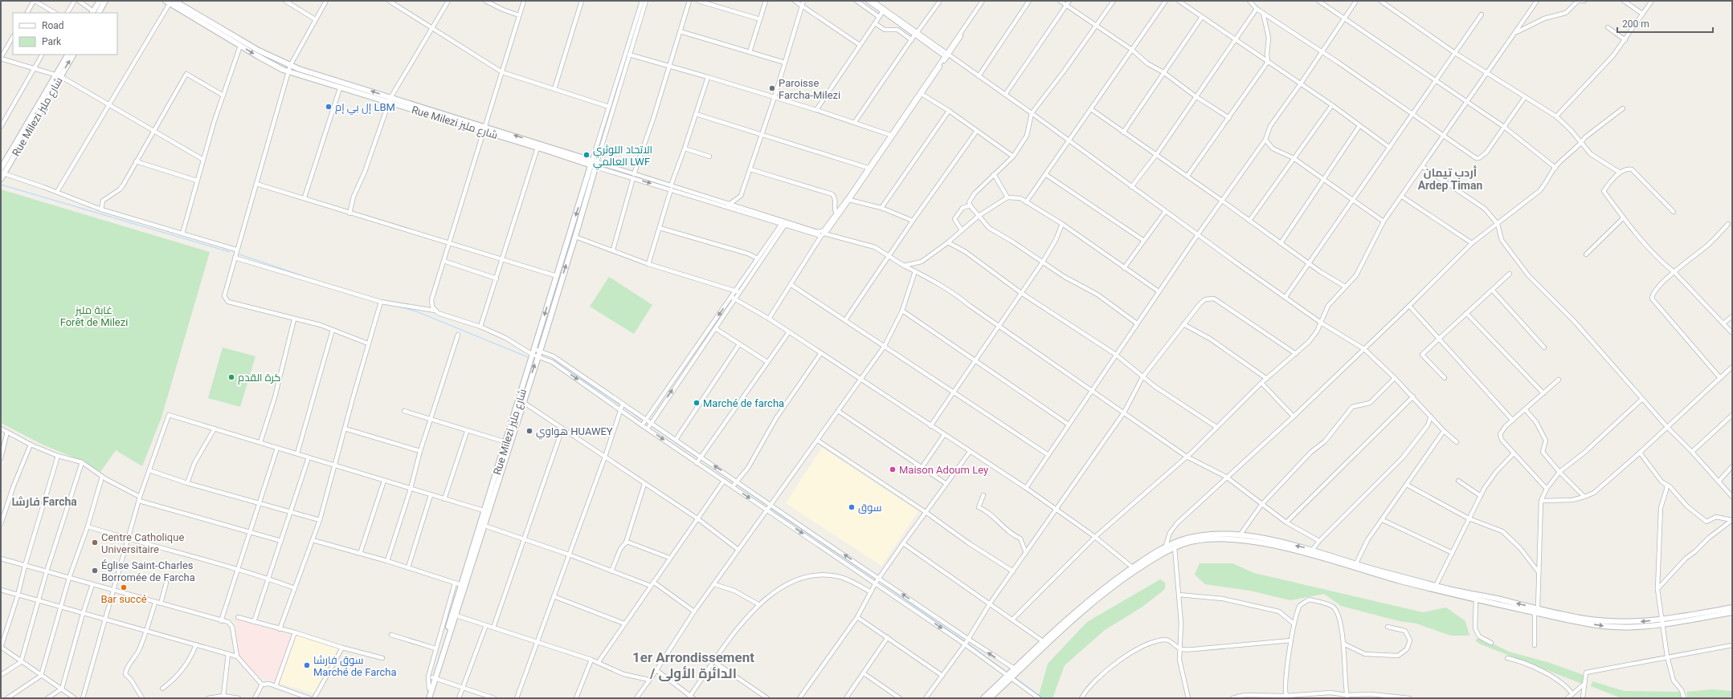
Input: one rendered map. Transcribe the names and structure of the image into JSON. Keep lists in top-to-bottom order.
{
  "streets": {
    "street": ["Rue Milezi شارع مليز"]
  },
  "districts": ["أردب تيمان Ardep Timan", "فارشا Farcha", "1er Arrondissement / الدائرة الأولى"],
  "parks": ["غابة مليز Forêt de Milezi"],
  "places": [
    "Paroisse Farcha-Milezi",
    "إل بي إم LBM",
    "الاتحاد اللوثري العالمي LWF",
    "كرة القدم",
    "Marché de farcha",
    "هواوي HUAWEY",
    "Maison Adoum Ley",
    "سوق",
    "Centre Catholique Universitaire",
    "Église Saint-Charles Borromée de Farcha",
    "Bar succé",
    "سوق فارشا Marché de Farcha"
  ],
  "legend": ["Road", "Park"],
  "scale_bar": "200 m"
}
